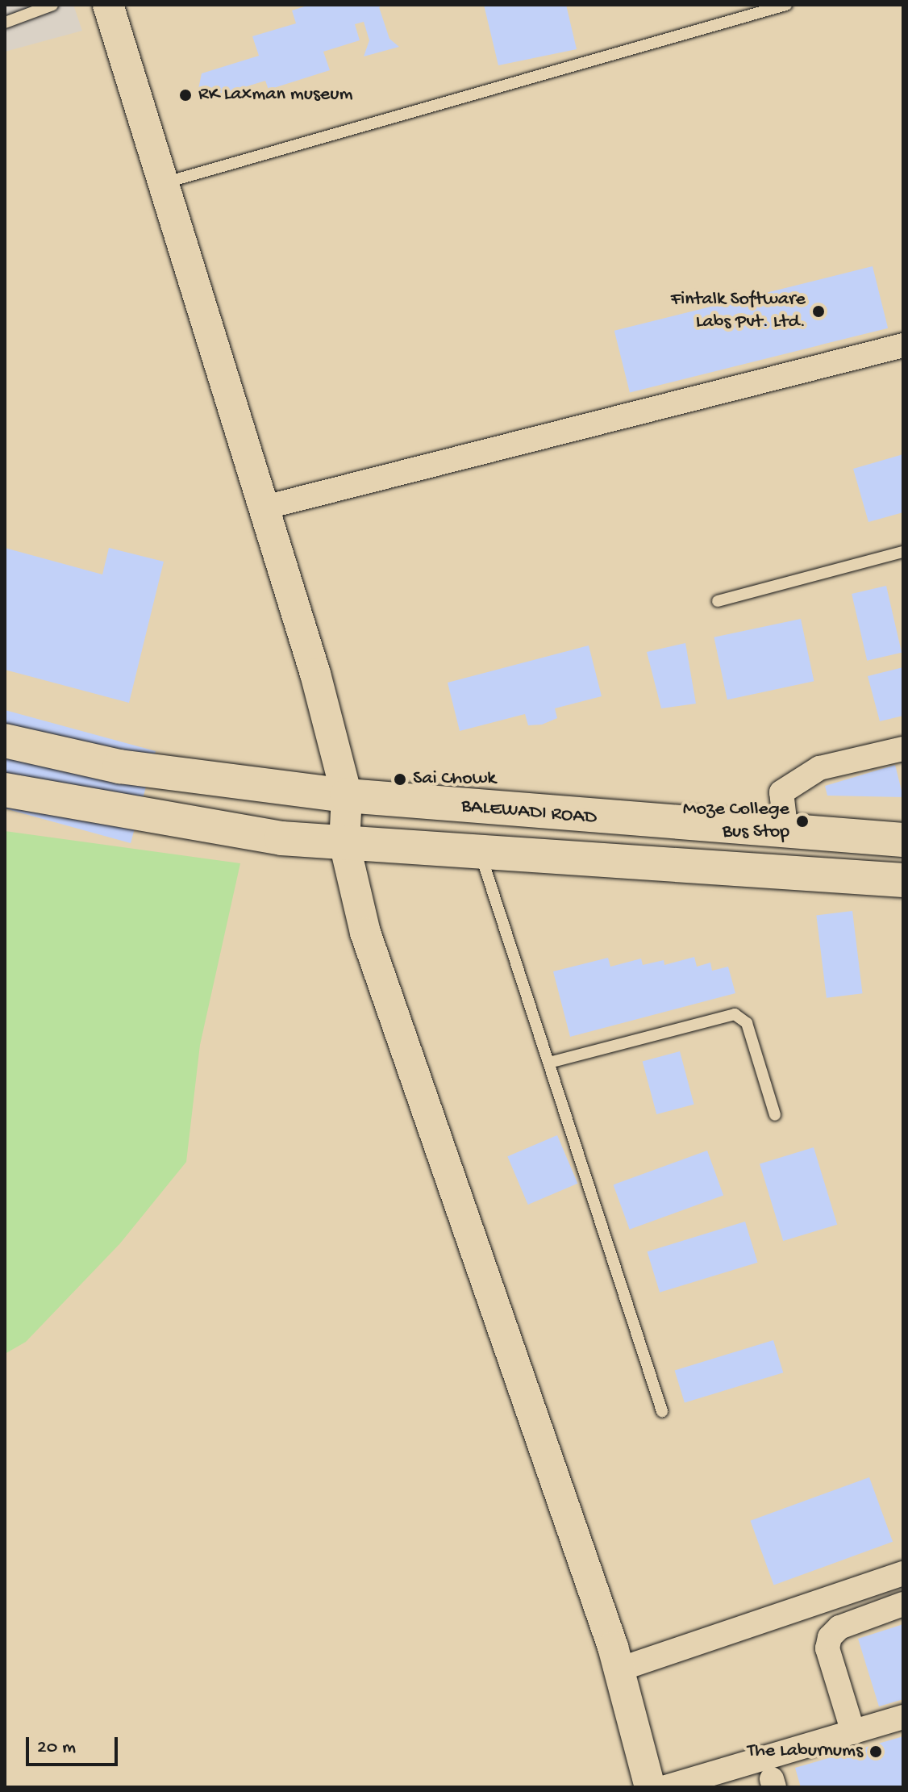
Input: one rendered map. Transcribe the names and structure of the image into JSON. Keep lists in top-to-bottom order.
{
  "streets": {
    "main road": ["BALEWADI ROAD"]
  },
  "places": [
    "RK Laxman museum",
    "Fintalk Software Labs Pvt. Ltd.",
    "Sai Chowk",
    "Moze College Bus Stop",
    "The Laburnums"
  ],
  "scale_bar": "20 m"
}
